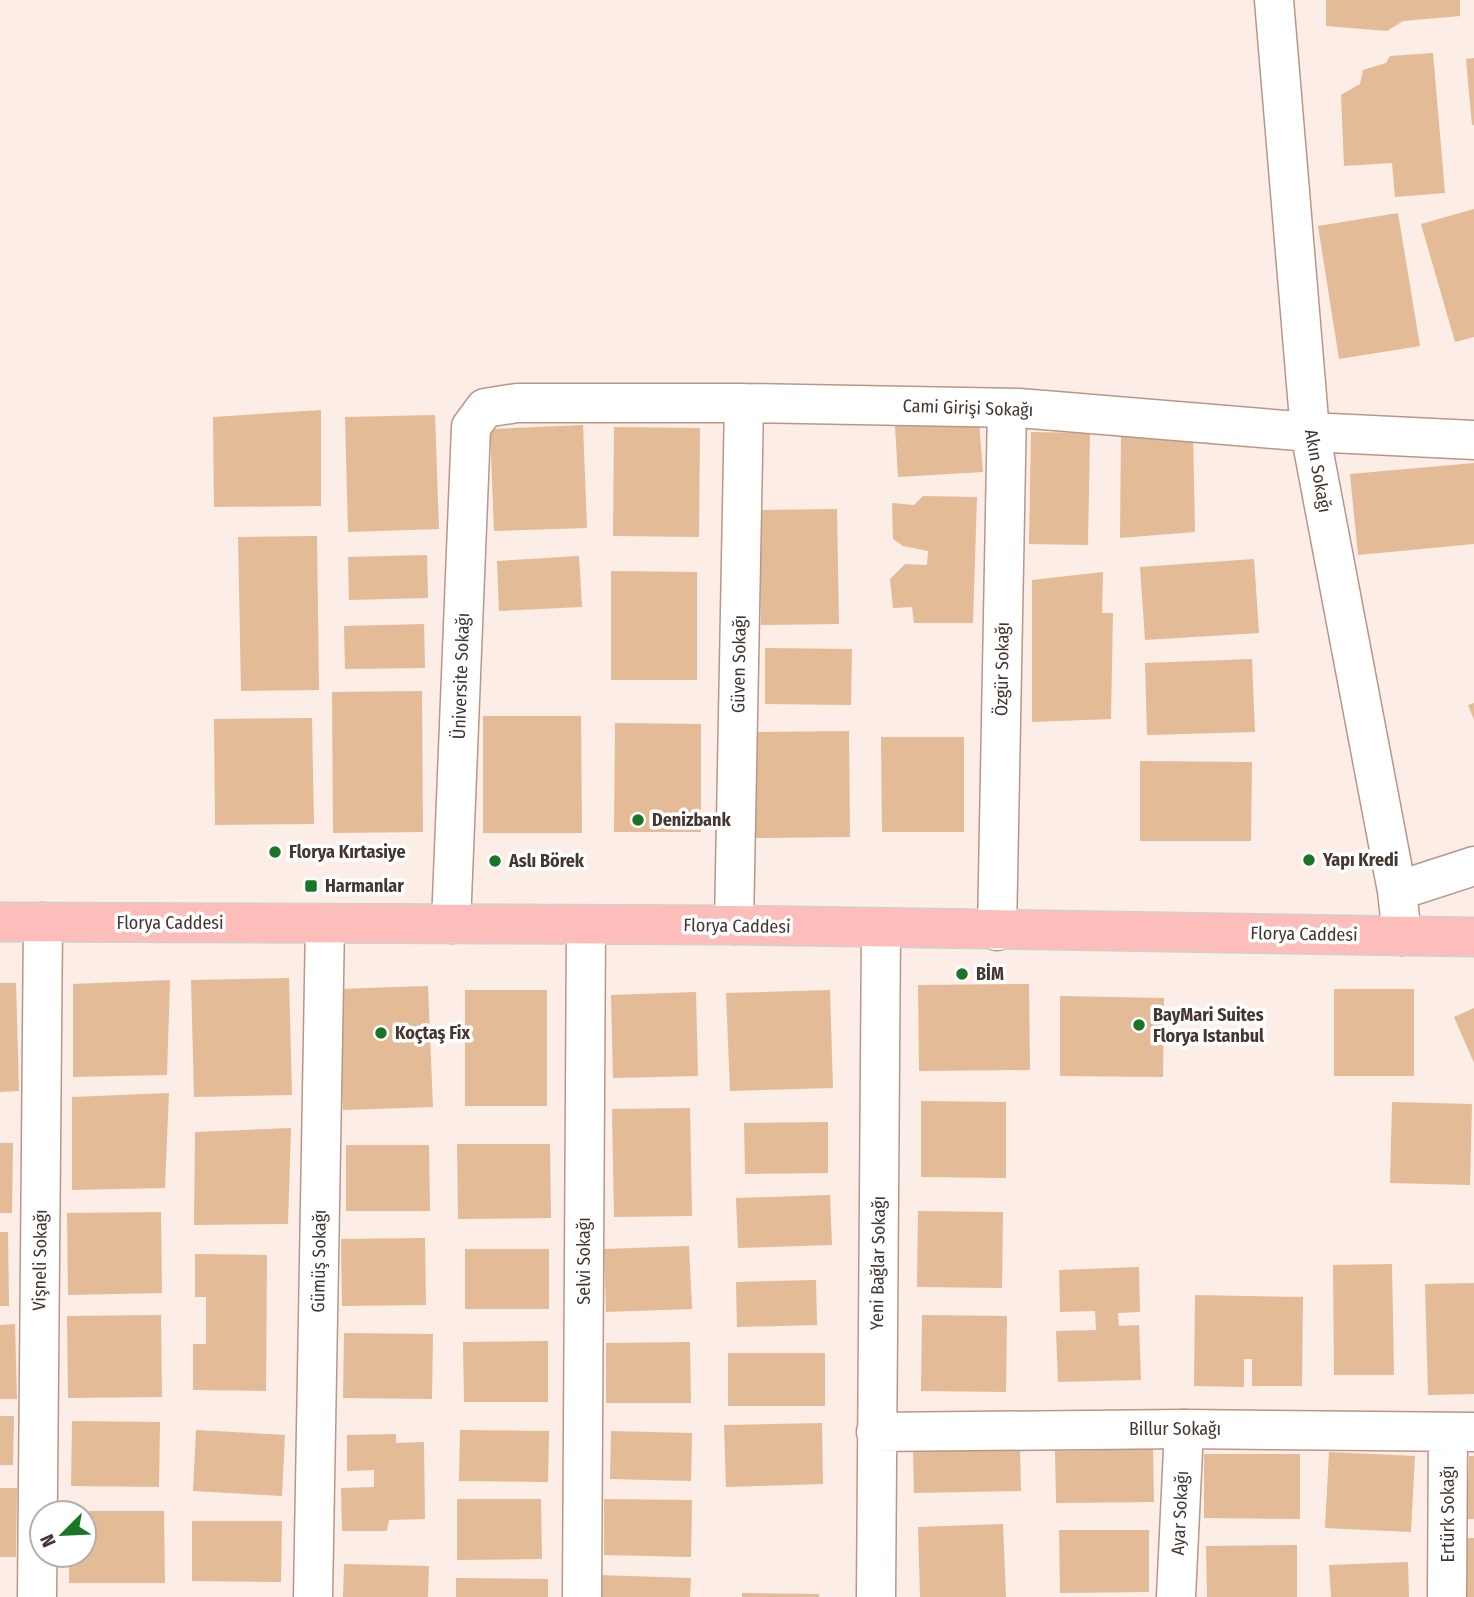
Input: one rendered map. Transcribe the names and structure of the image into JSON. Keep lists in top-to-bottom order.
{
  "streets": {
    "main road": ["Florya Caddesi"],
    "street": [
      "Cami Girişi Sokağı",
      "Akın Sokağı",
      "Güven Sokağı",
      "Özgür Sokağı",
      "Üniversite Sokağı",
      "Vişneli Sokağı",
      "Gümüş Sokağı",
      "Selvi Sokağı",
      "Yeni Bağlar Sokağı",
      "Billur Sokağı",
      "Ayar Sokağı",
      "Ertürk Sokağı"
    ]
  },
  "crossings": [
    ["Cami Girişi Sokağı", "Akın Sokağı"],
    ["Cami Girişi Sokağı", "Güven Sokağı"],
    ["Cami Girişi Sokağı", "Özgür Sokağı"],
    ["Cami Girişi Sokağı", "Üniversite Sokağı"],
    ["Akın Sokağı", "Florya Caddesi"],
    ["Güven Sokağı", "Florya Caddesi"],
    ["Özgür Sokağı", "Florya Caddesi"],
    ["Üniversite Sokağı", "Florya Caddesi"],
    ["Florya Caddesi", "Vişneli Sokağı"],
    ["Florya Caddesi", "Gümüş Sokağı"],
    ["Florya Caddesi", "Selvi Sokağı"],
    ["Florya Caddesi", "Yeni Bağlar Sokağı"],
    ["Yeni Bağlar Sokağı", "Billur Sokağı"],
    ["Billur Sokağı", "Ayar Sokağı"],
    ["Billur Sokağı", "Ertürk Sokağı"]
  ],
  "places": {
    "other": [
      "Denizbank",
      "Florya Kırtasiye",
      "Yapı Kredi",
      "Aslı Börek",
      "BİM",
      "BayMari Suites Florya Istanbul",
      "Koçtaş Fix"
    ],
    "transit": ["Harmanlar"]
  },
  "north": "bottom left"
}
